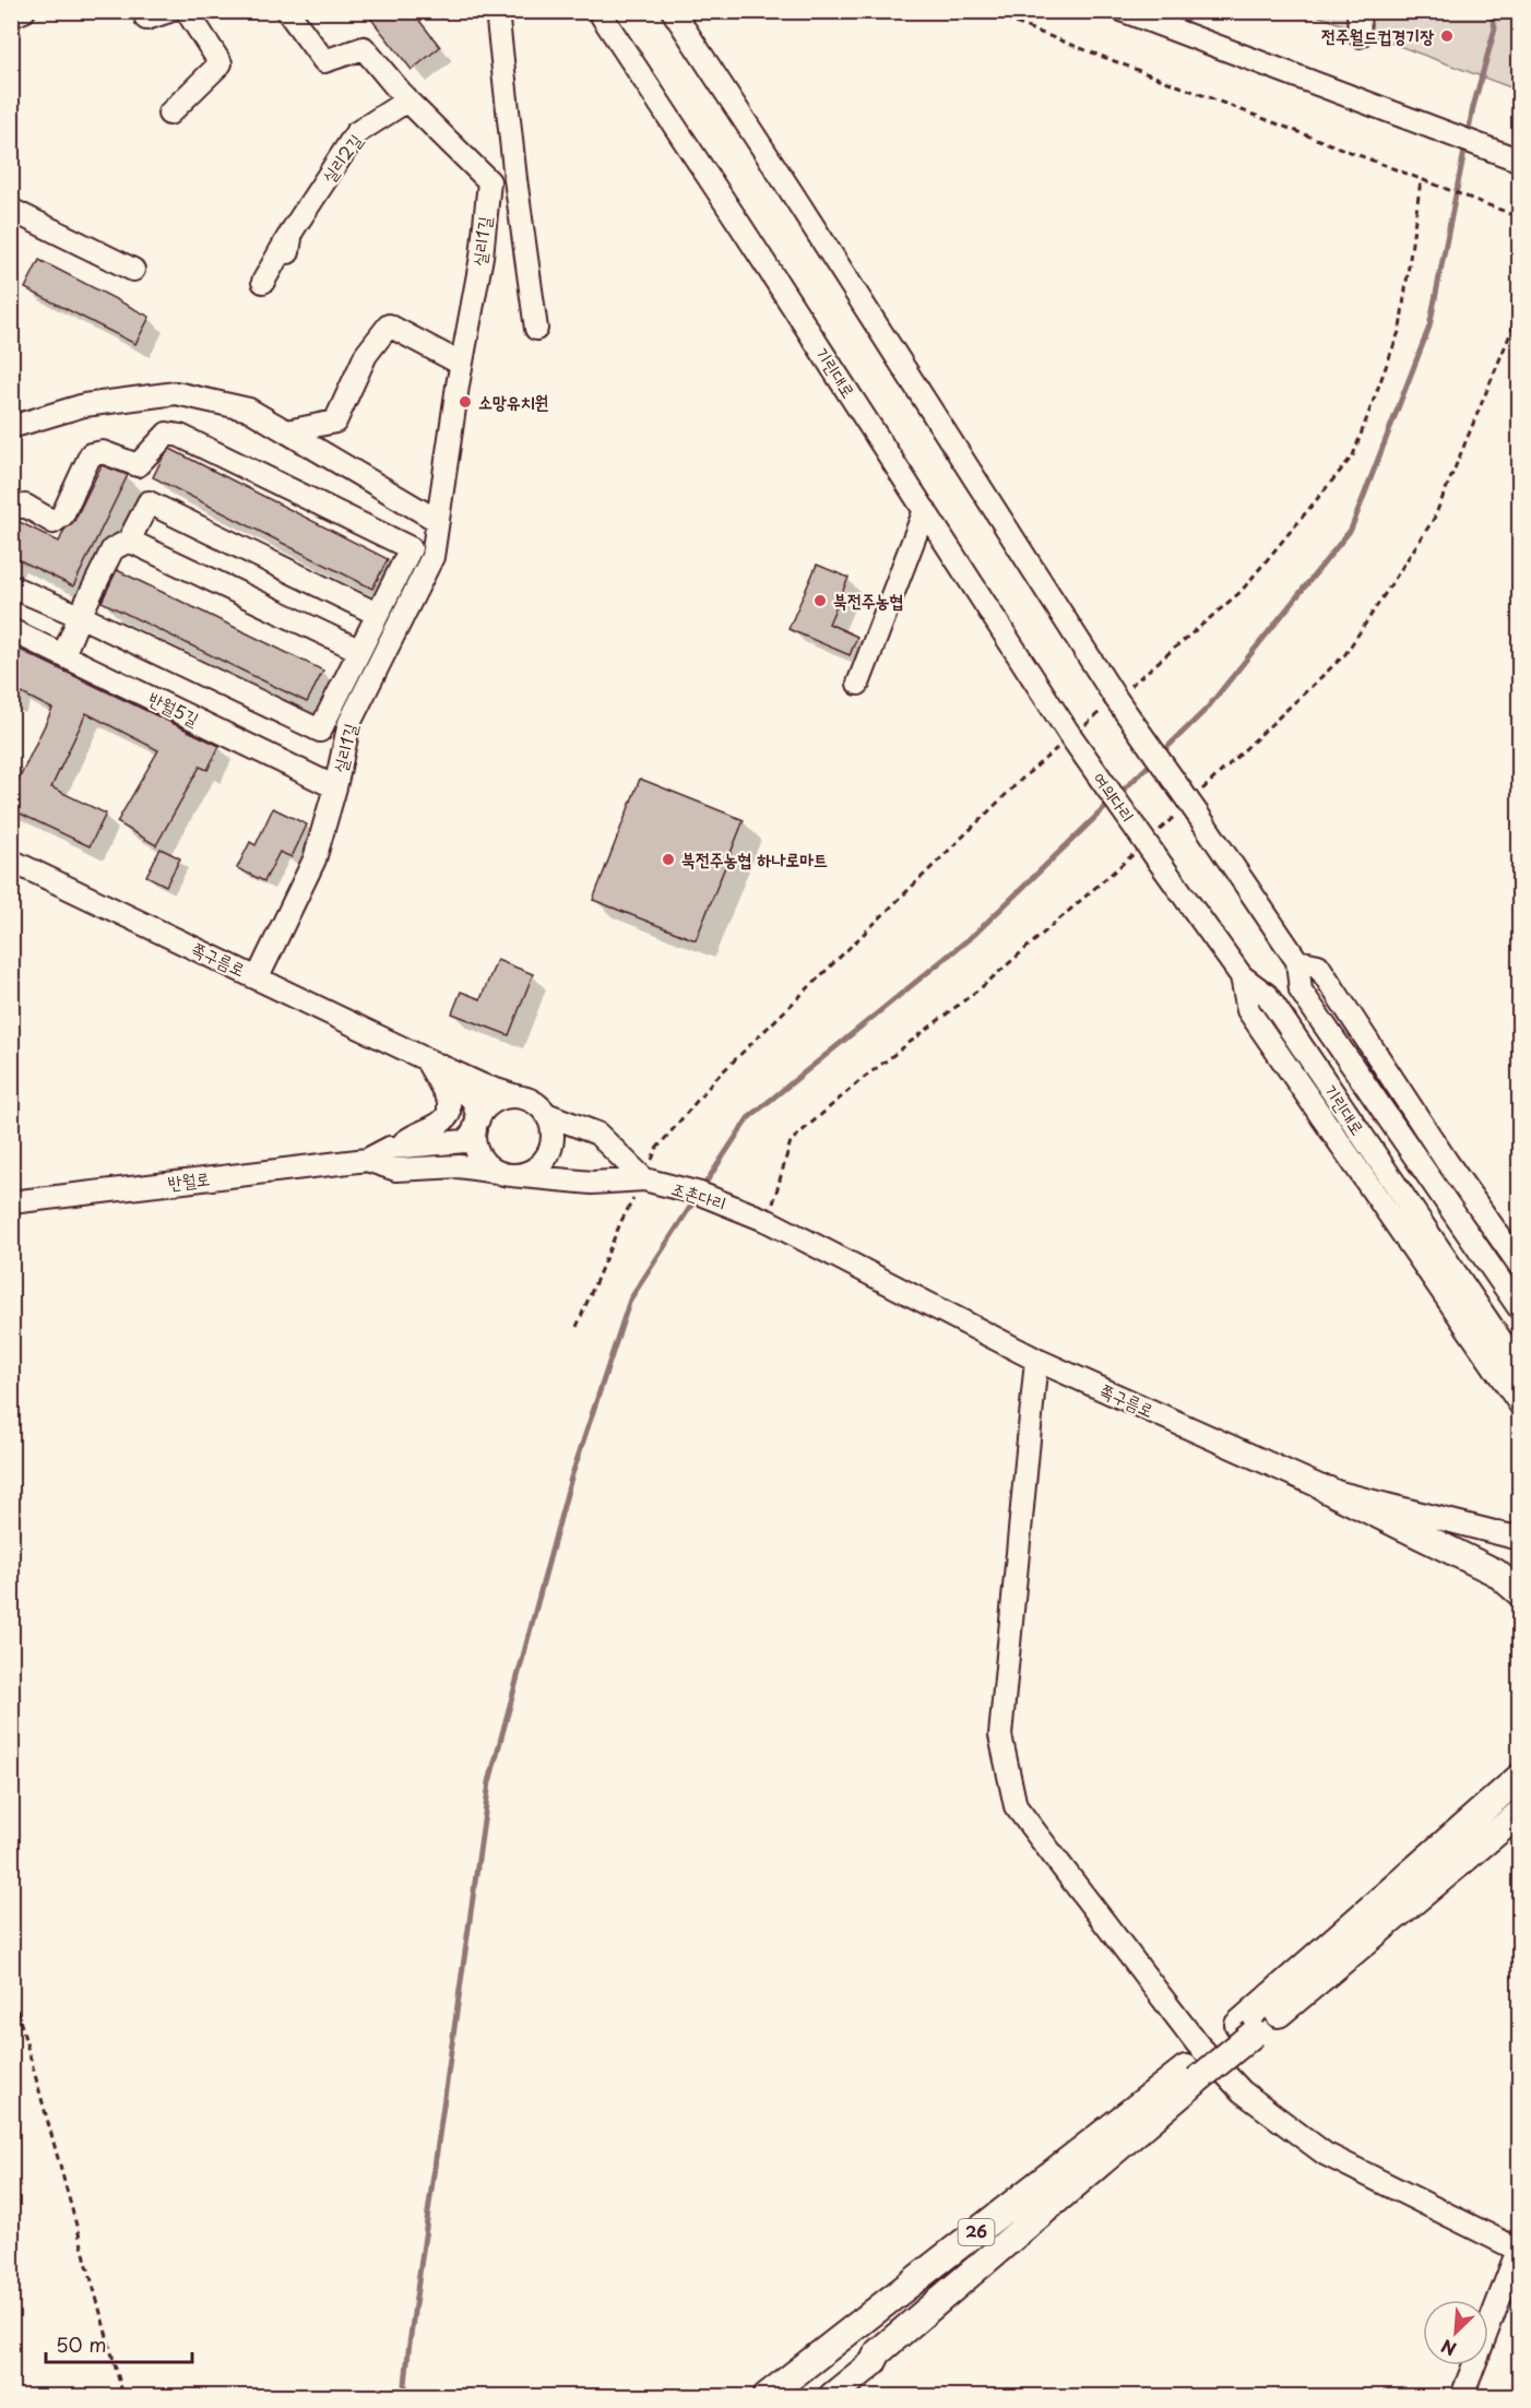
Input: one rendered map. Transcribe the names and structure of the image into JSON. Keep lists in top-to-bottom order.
{
  "streets": {
    "main road": ["26"],
    "street": [
      "실리2길",
      "실리1길",
      "기린대로",
      "반월5길",
      "여의다리",
      "쪽구름로",
      "반월로",
      "조촌다리"
    ]
  },
  "crossings": [
    ["실리1길", "반월5길"],
    ["실리1길", "쪽구름로"],
    ["기린대로", "여의다리"],
    ["쪽구름로", "조촌다리"]
  ],
  "places": [
    "전주월드컵경기장",
    "소망유치원",
    "북전주농협",
    "북전주농협 하나로마트"
  ],
  "scale_bar": "50 m",
  "north": "bottom left"
}
